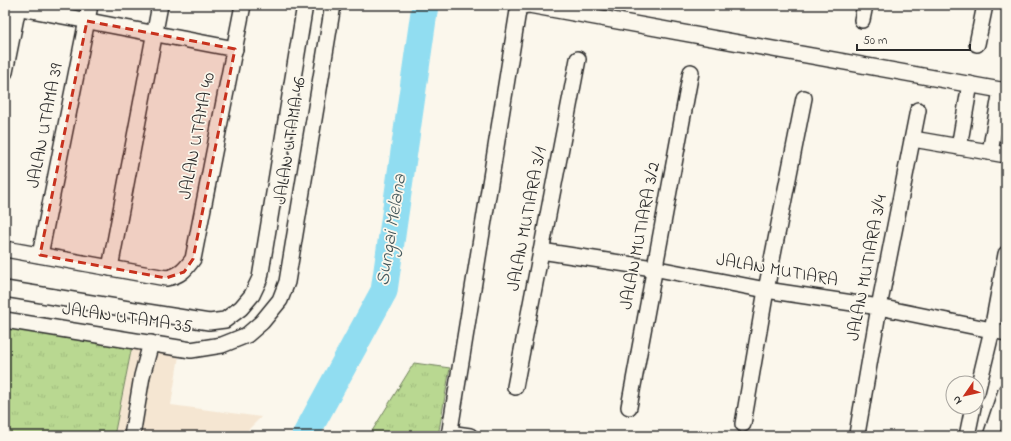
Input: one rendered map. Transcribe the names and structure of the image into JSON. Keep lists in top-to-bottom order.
{
  "streets": {
    "street": [
      "JALAN UTAMA 39",
      "JALAN UTAMA 40",
      "JALAN UTAMA 46",
      "JALAN MUTIARA 3/1",
      "JALAN MUTIARA 3/2",
      "JALAN MUTIARA 3/4",
      "JALAN MUTIARA",
      "JALAN UTAMA 35"
    ]
  },
  "crossings": [
    ["JALAN UTAMA 46", "JALAN UTAMA 35"],
    ["JALAN MUTIARA 3/1", "JALAN MUTIARA"],
    ["JALAN MUTIARA 3/2", "JALAN MUTIARA"],
    ["JALAN MUTIARA 3/4", "JALAN MUTIARA"]
  ],
  "water": ["Sungai Melana"],
  "scale_bar": "50 m",
  "north": "bottom left"
}
